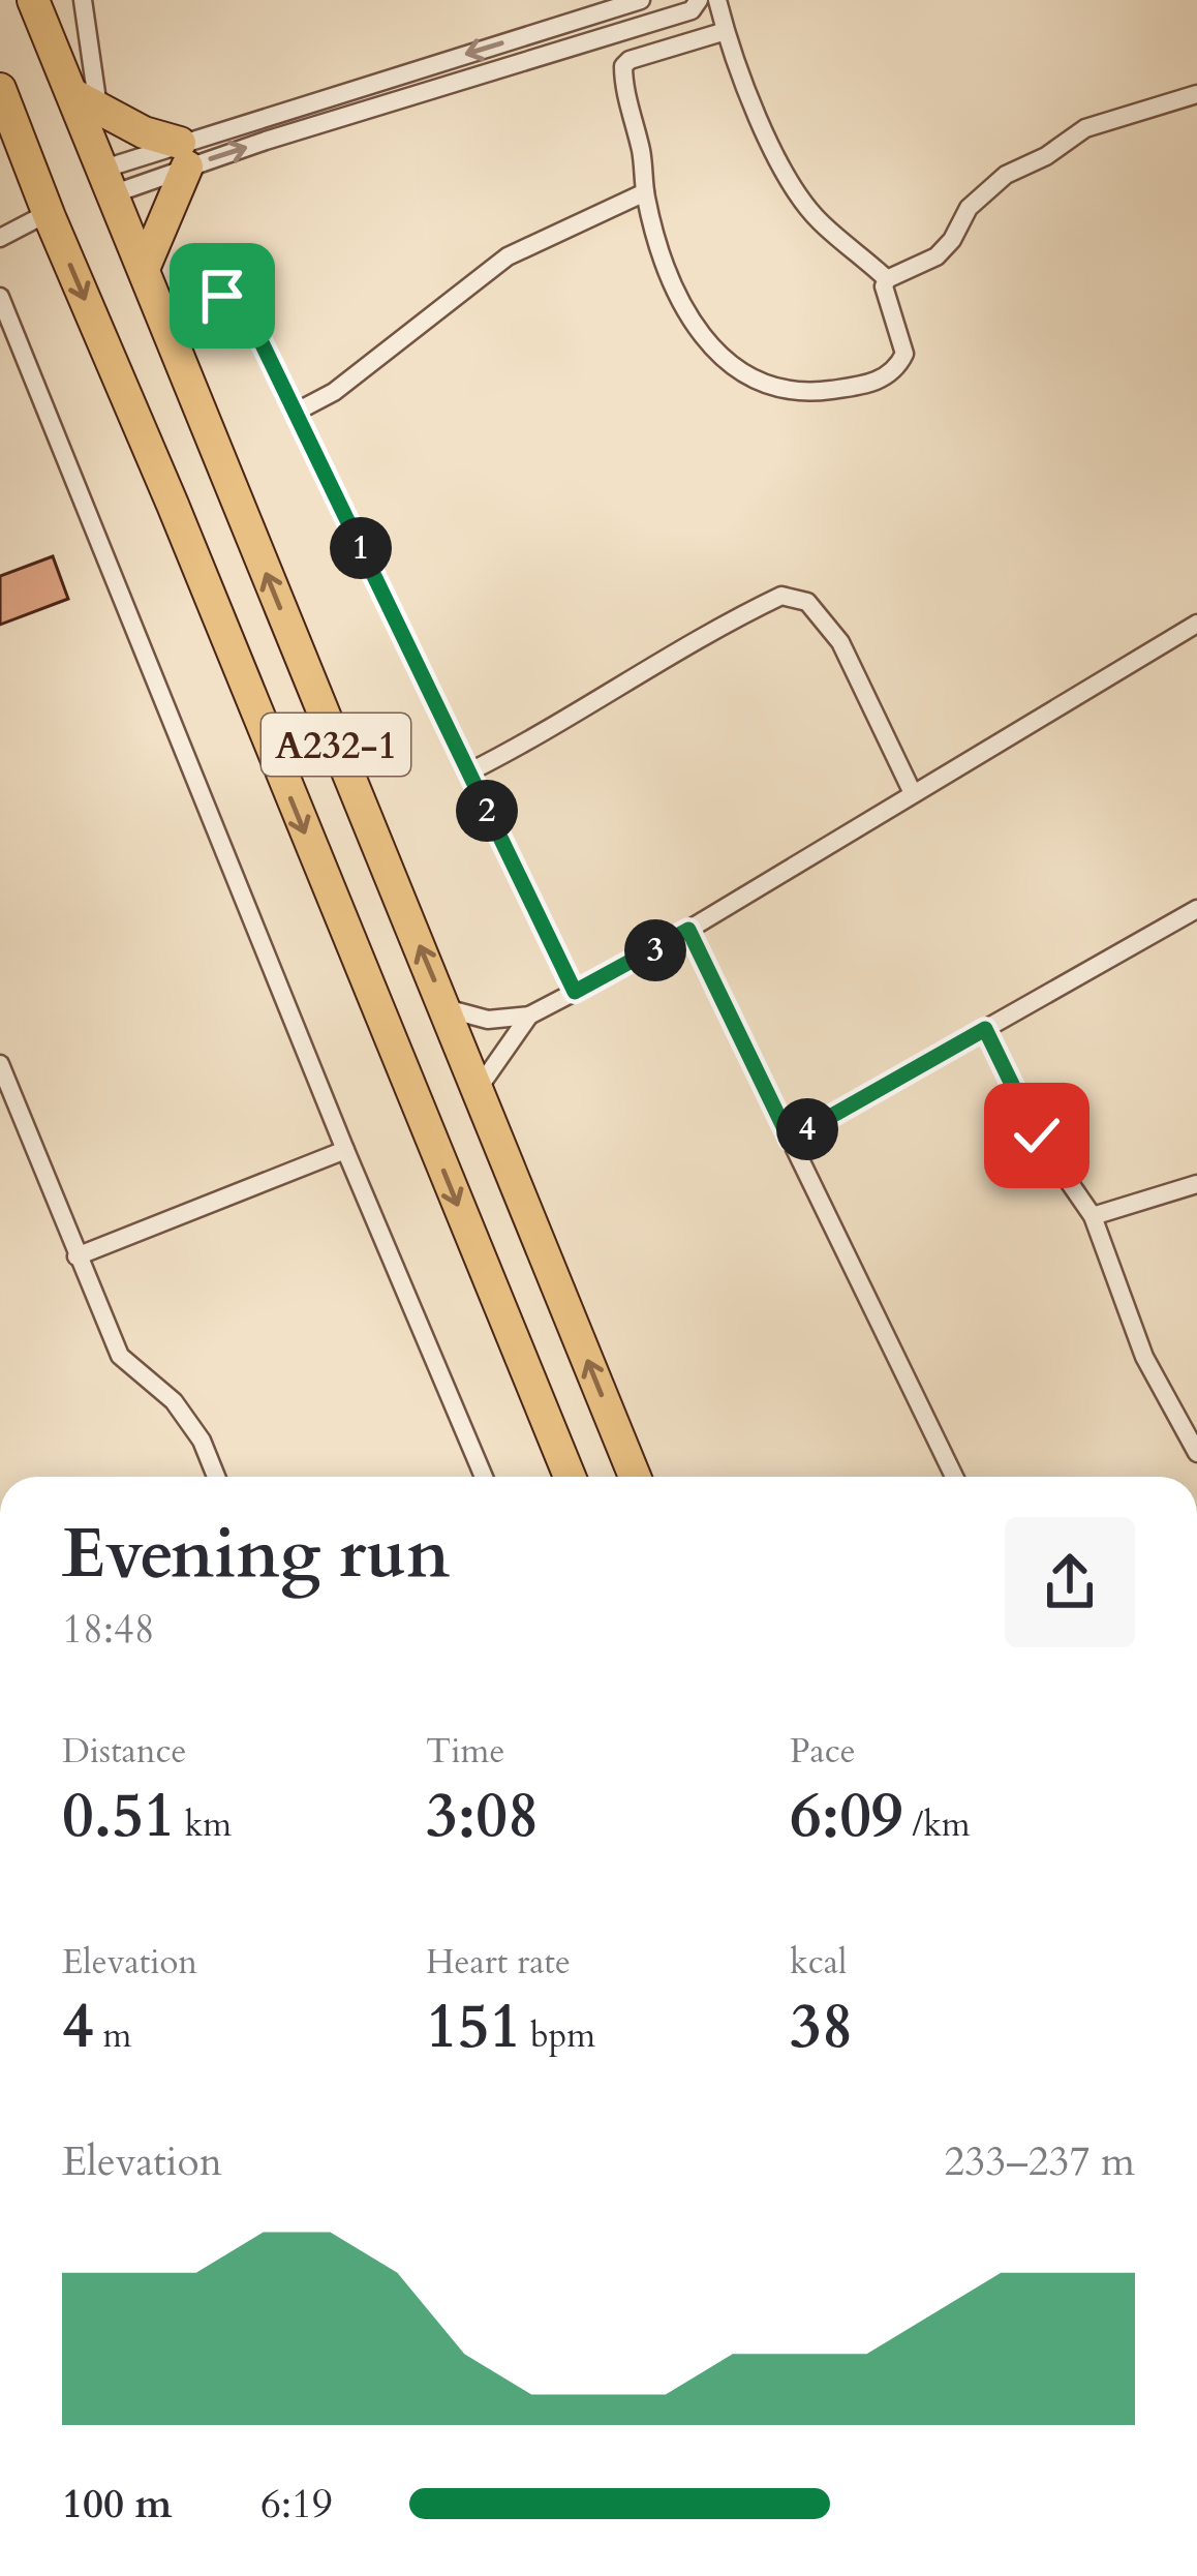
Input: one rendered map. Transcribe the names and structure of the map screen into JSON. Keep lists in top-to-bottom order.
{
  "streets": {
    "highway": ["A232-1"]
  },
  "page": {
    "pins": [
      "1",
      "2",
      "3",
      "4"
    ],
    "heading": ["Evening run", "18:48"],
    "stats": [
      ["Distance", "0.51 km"],
      ["Time", "3:08"],
      ["Pace", "6:09 /km"],
      ["Elevation", "4 m"],
      ["Heart rate", "151 bpm"],
      ["kcal", "38"]
    ],
    "chart": ["Elevation", "233–237 m"],
    "list": [
      {
        "name": "100 m",
        "note": "6:19"
      }
    ]
  }
}
